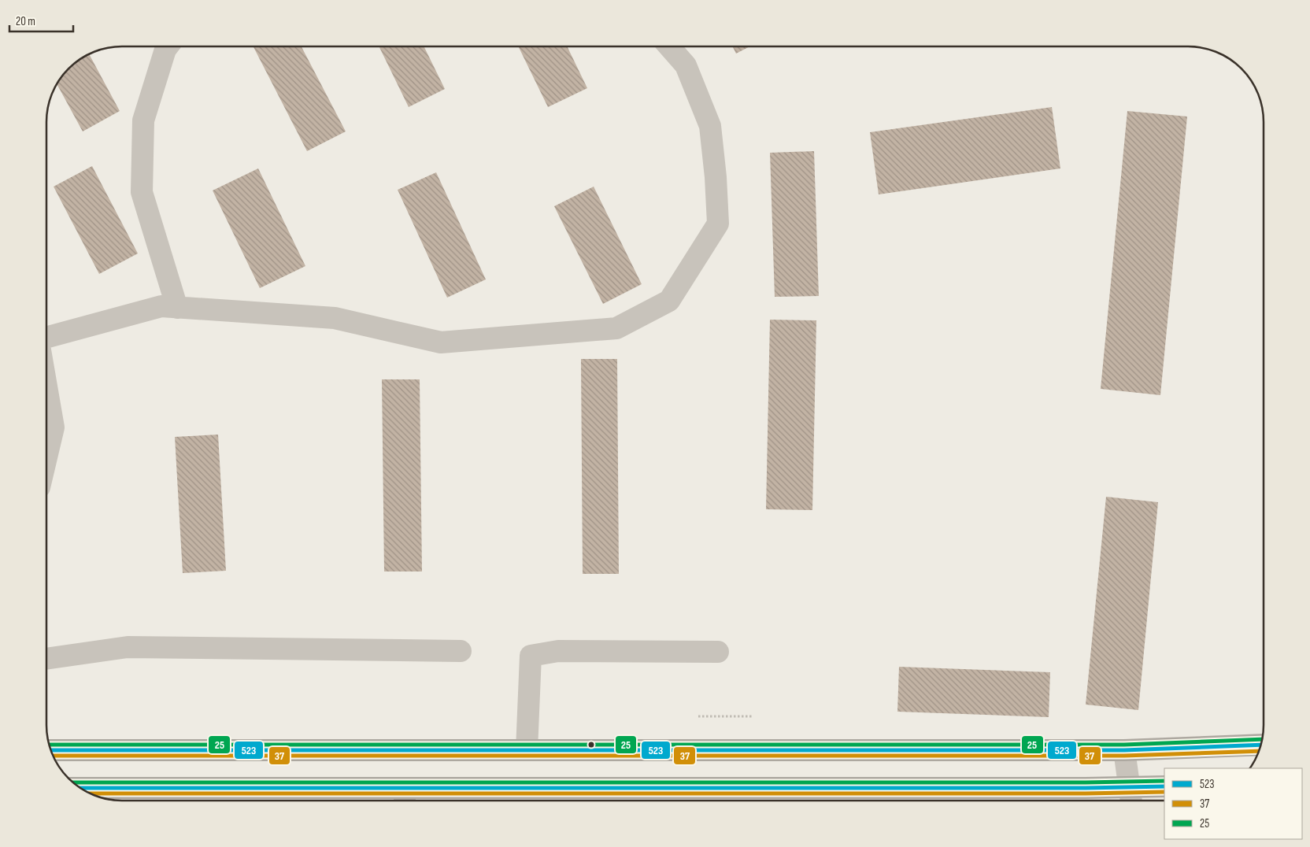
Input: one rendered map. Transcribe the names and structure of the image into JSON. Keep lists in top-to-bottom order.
{
  "lines": ["transit line 25", "transit line 523", "transit line 37"],
  "legend": ["523", "37", "25"],
  "scale_bar": "20 m"
}
